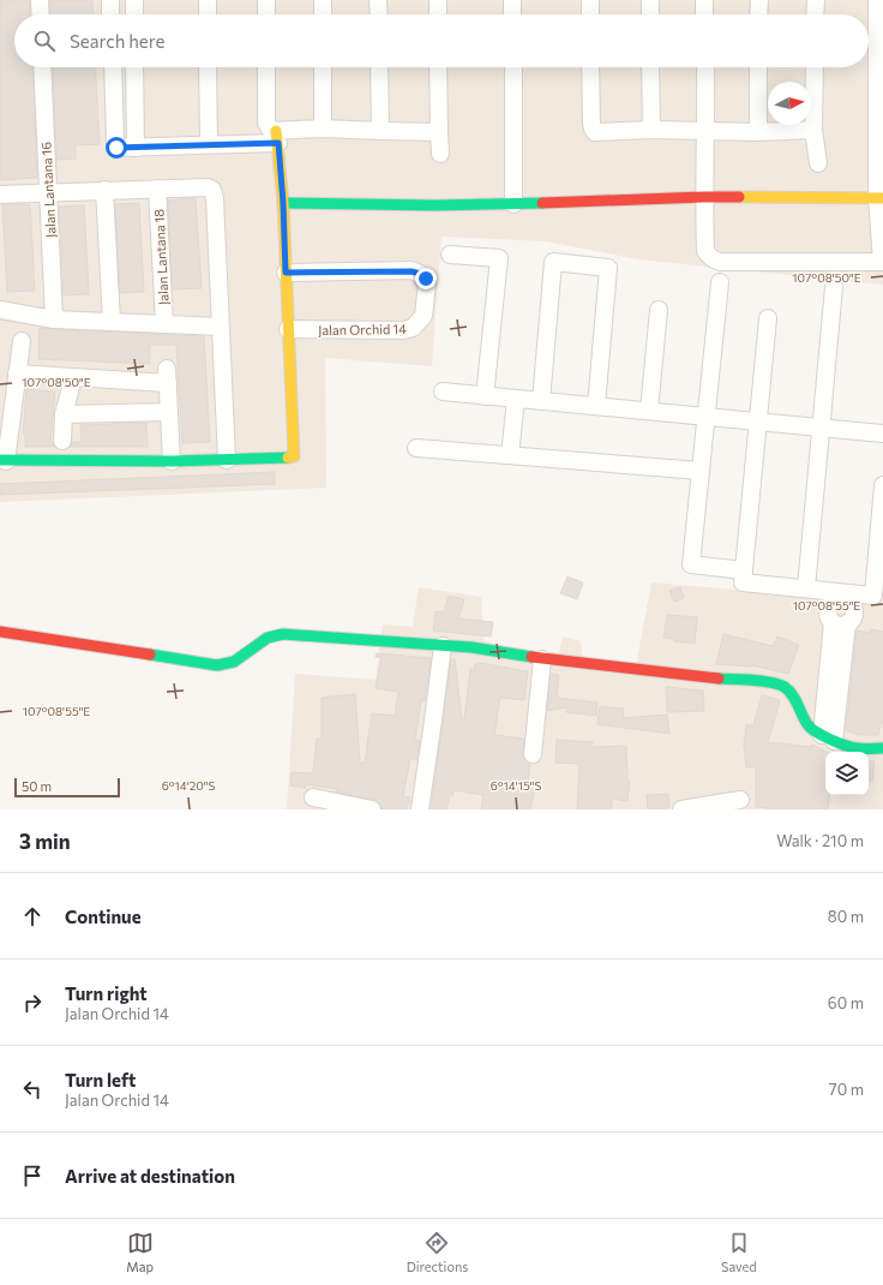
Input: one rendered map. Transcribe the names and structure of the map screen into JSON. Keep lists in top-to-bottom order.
{
  "streets": {
    "street": ["Jalan Lantana 16", "Jalan Lantana 18", "Jalan Orchid 14"]
  },
  "scale_bar": "50 m",
  "north": "right",
  "page": {
    "search": "Search here",
    "scale": "50 m",
    "heading": ["3 min", "Walk · 210 m"],
    "list": [
      ["Continue", "80 m"],
      ["Turn right", "Jalan Orchid 14", "60 m"],
      ["Turn left", "Jalan Orchid 14", "70 m"],
      "Arrive at destination"
    ],
    "nav": ["Map", "Directions", "Saved"]
  },
  "coordinates": [
    "107°08'50\"E",
    "107°08'55\"E",
    "6°14'20\"S",
    "6°14'15\"S"
  ]
}
